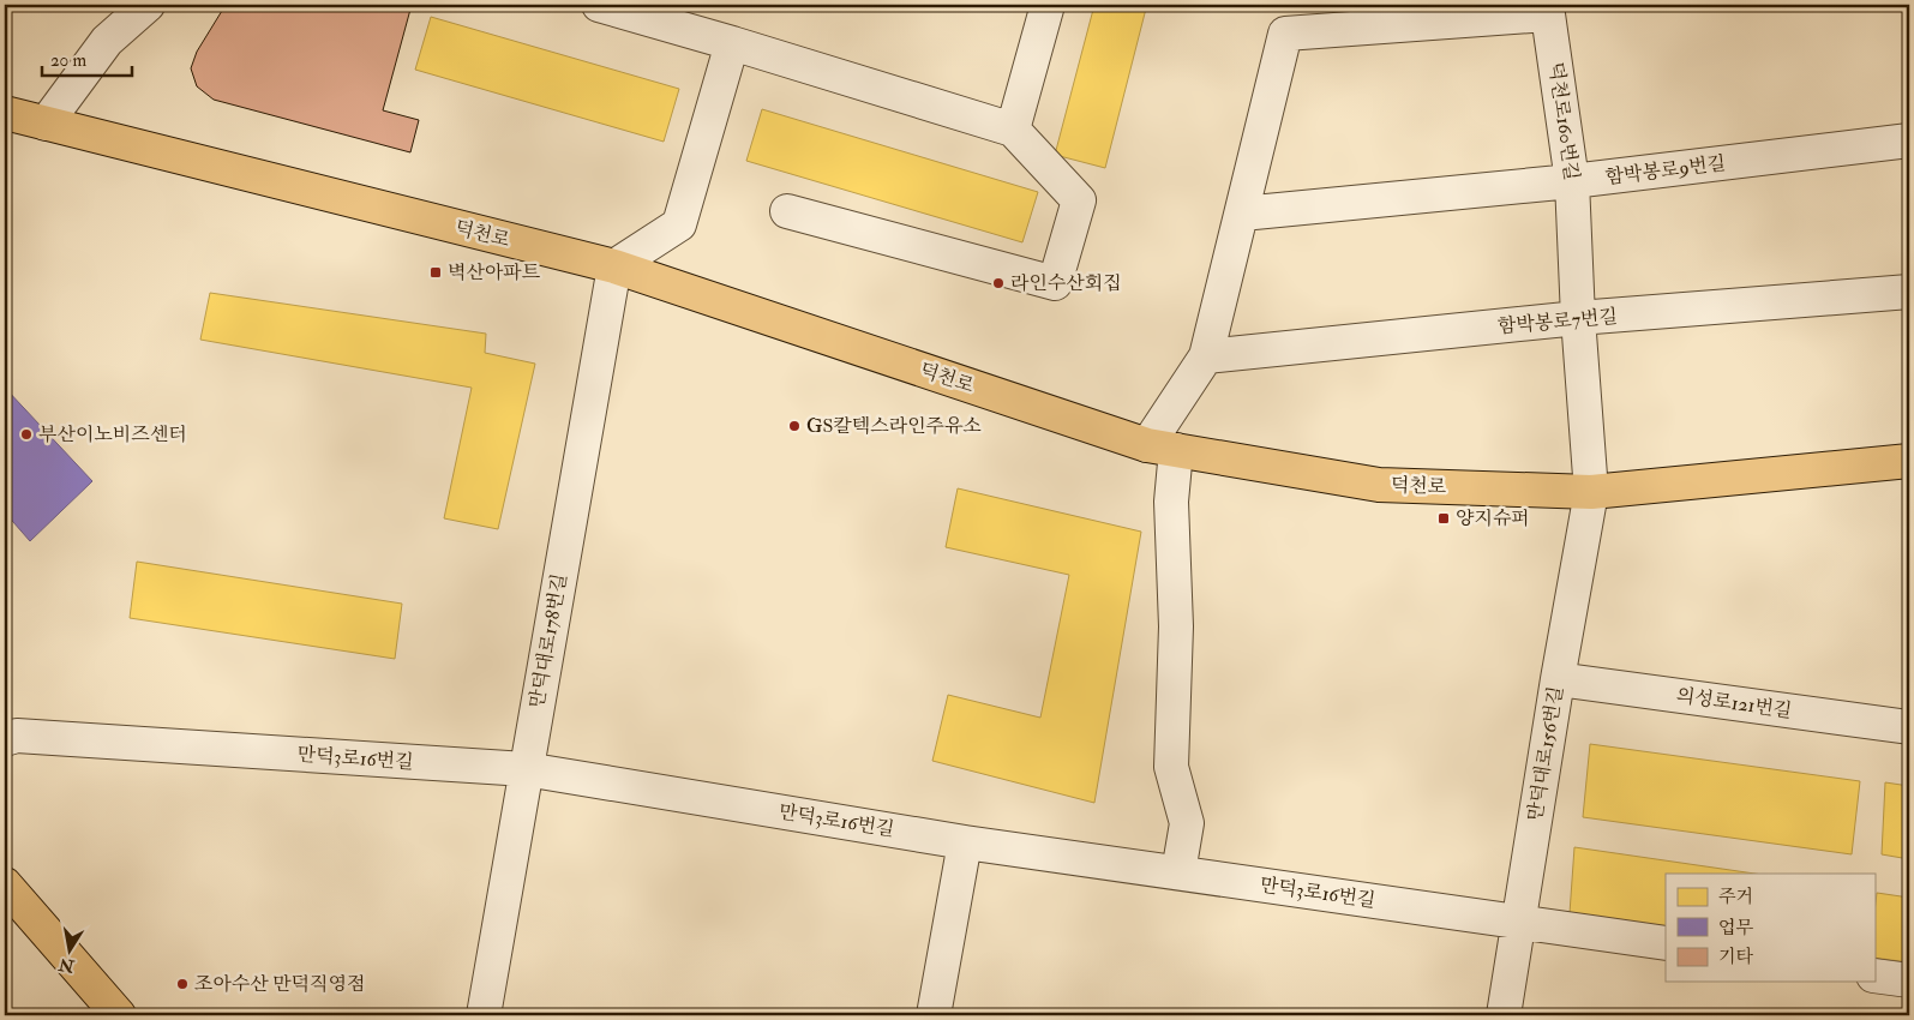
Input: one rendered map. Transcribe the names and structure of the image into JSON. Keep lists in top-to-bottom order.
{
  "streets": {
    "main road": ["덕천로"],
    "street": [
      "덕천로160번길",
      "함박봉로9번길",
      "함박봉로7번길",
      "만덕대로178번길",
      "의성로121번길",
      "만덕대로156번길",
      "만덕3로16번길"
    ]
  },
  "crossings": [
    ["덕천로160번길", "함박봉로9번길"],
    ["덕천로160번길", "덕천로"],
    ["덕천로160번길", "함박봉로7번길"],
    ["덕천로160번길", "만덕대로156번길"],
    ["덕천로", "만덕대로178번길"],
    ["덕천로", "만덕대로156번길"],
    ["만덕대로178번길", "만덕3로16번길"],
    ["의성로121번길", "만덕대로156번길"],
    ["만덕대로156번길", "만덕3로16번길"]
  ],
  "places": {
    "transit": ["벽산아파트", "양지슈퍼"],
    "other": [
      "라인수산회집",
      "GS칼텍스라인주유소",
      "부산이노비즈센터",
      "조아수산 만덕직영점"
    ]
  },
  "legend": ["주거", "업무", "기타"],
  "scale_bar": "20 m",
  "north": "bottom"
}
